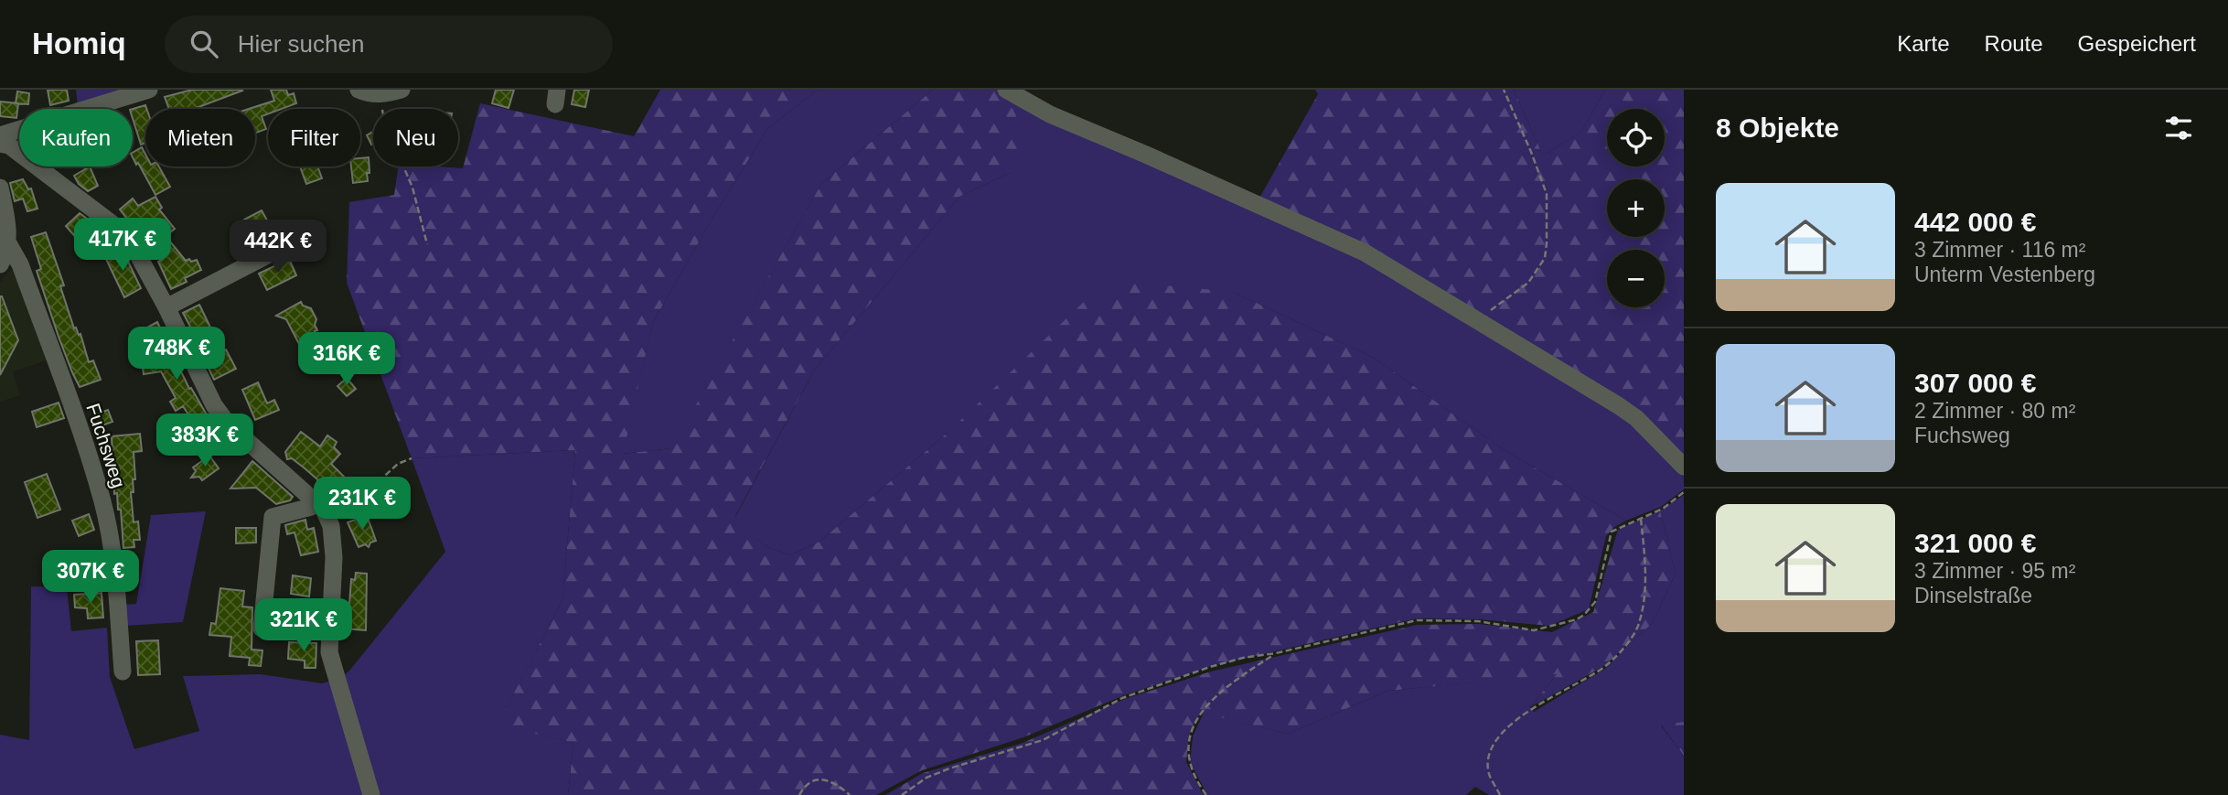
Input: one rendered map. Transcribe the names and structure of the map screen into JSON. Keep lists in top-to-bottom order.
{
  "streets": {
    "street": ["Fuchsweg"]
  },
  "page": {
    "header": "Homiq",
    "search": "Hier suchen",
    "nav": ["Karte", "Route", "Gespeichert"],
    "heading": "8 Objekte",
    "map_buttons": ["+", "−"],
    "chip": [
      "Kaufen",
      "Mieten",
      "Filter",
      "Neu"
    ],
    "list": [
      {
        "name": "442 000 €",
        "note": "3 Zimmer · 116 m² · Unterm Vestenberg"
      },
      {
        "name": "307 000 €",
        "note": "2 Zimmer · 80 m² · Fuchsweg"
      },
      {
        "name": "321 000 €",
        "note": "3 Zimmer · 95 m² · Dinselstraße"
      }
    ],
    "price": [
      "417K €",
      "442K €",
      "748K €",
      "316K €",
      "383K €",
      "231K €",
      "307K €",
      "321K €"
    ]
  }
}
